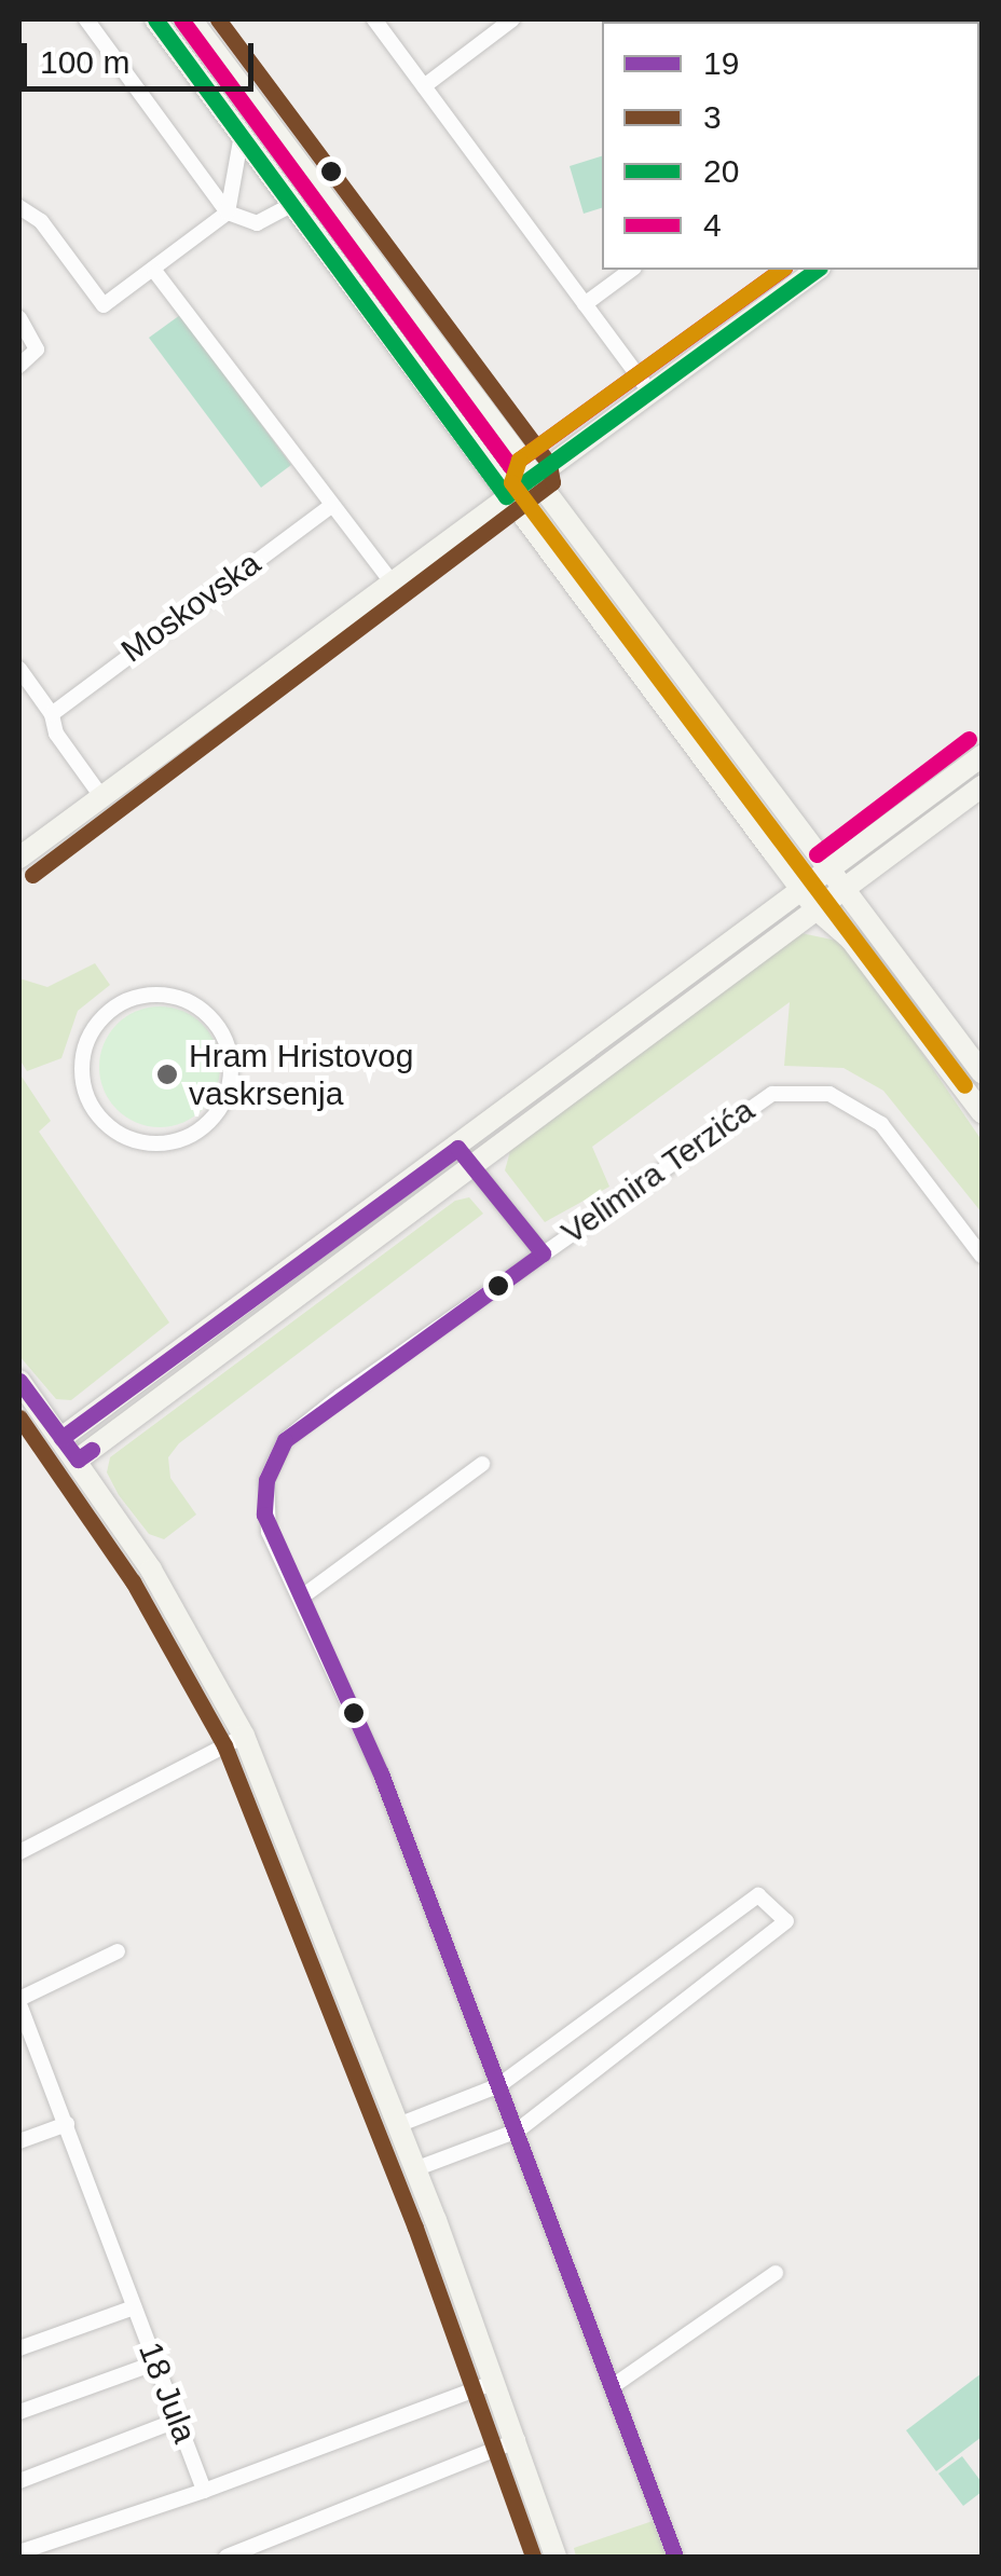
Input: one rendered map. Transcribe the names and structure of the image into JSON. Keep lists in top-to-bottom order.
{
  "streets": {
    "street": ["Moskovska", "Velimira Terzića", "18 Jula"]
  },
  "places": ["Hram Hristovog vaskrsenja"],
  "lines": [
    "transit line 3",
    "transit line 20",
    "transit line 4",
    "transit line 19"
  ],
  "legend": [
    "19",
    "3",
    "20",
    "4"
  ],
  "scale_bar": "100 m"
}
